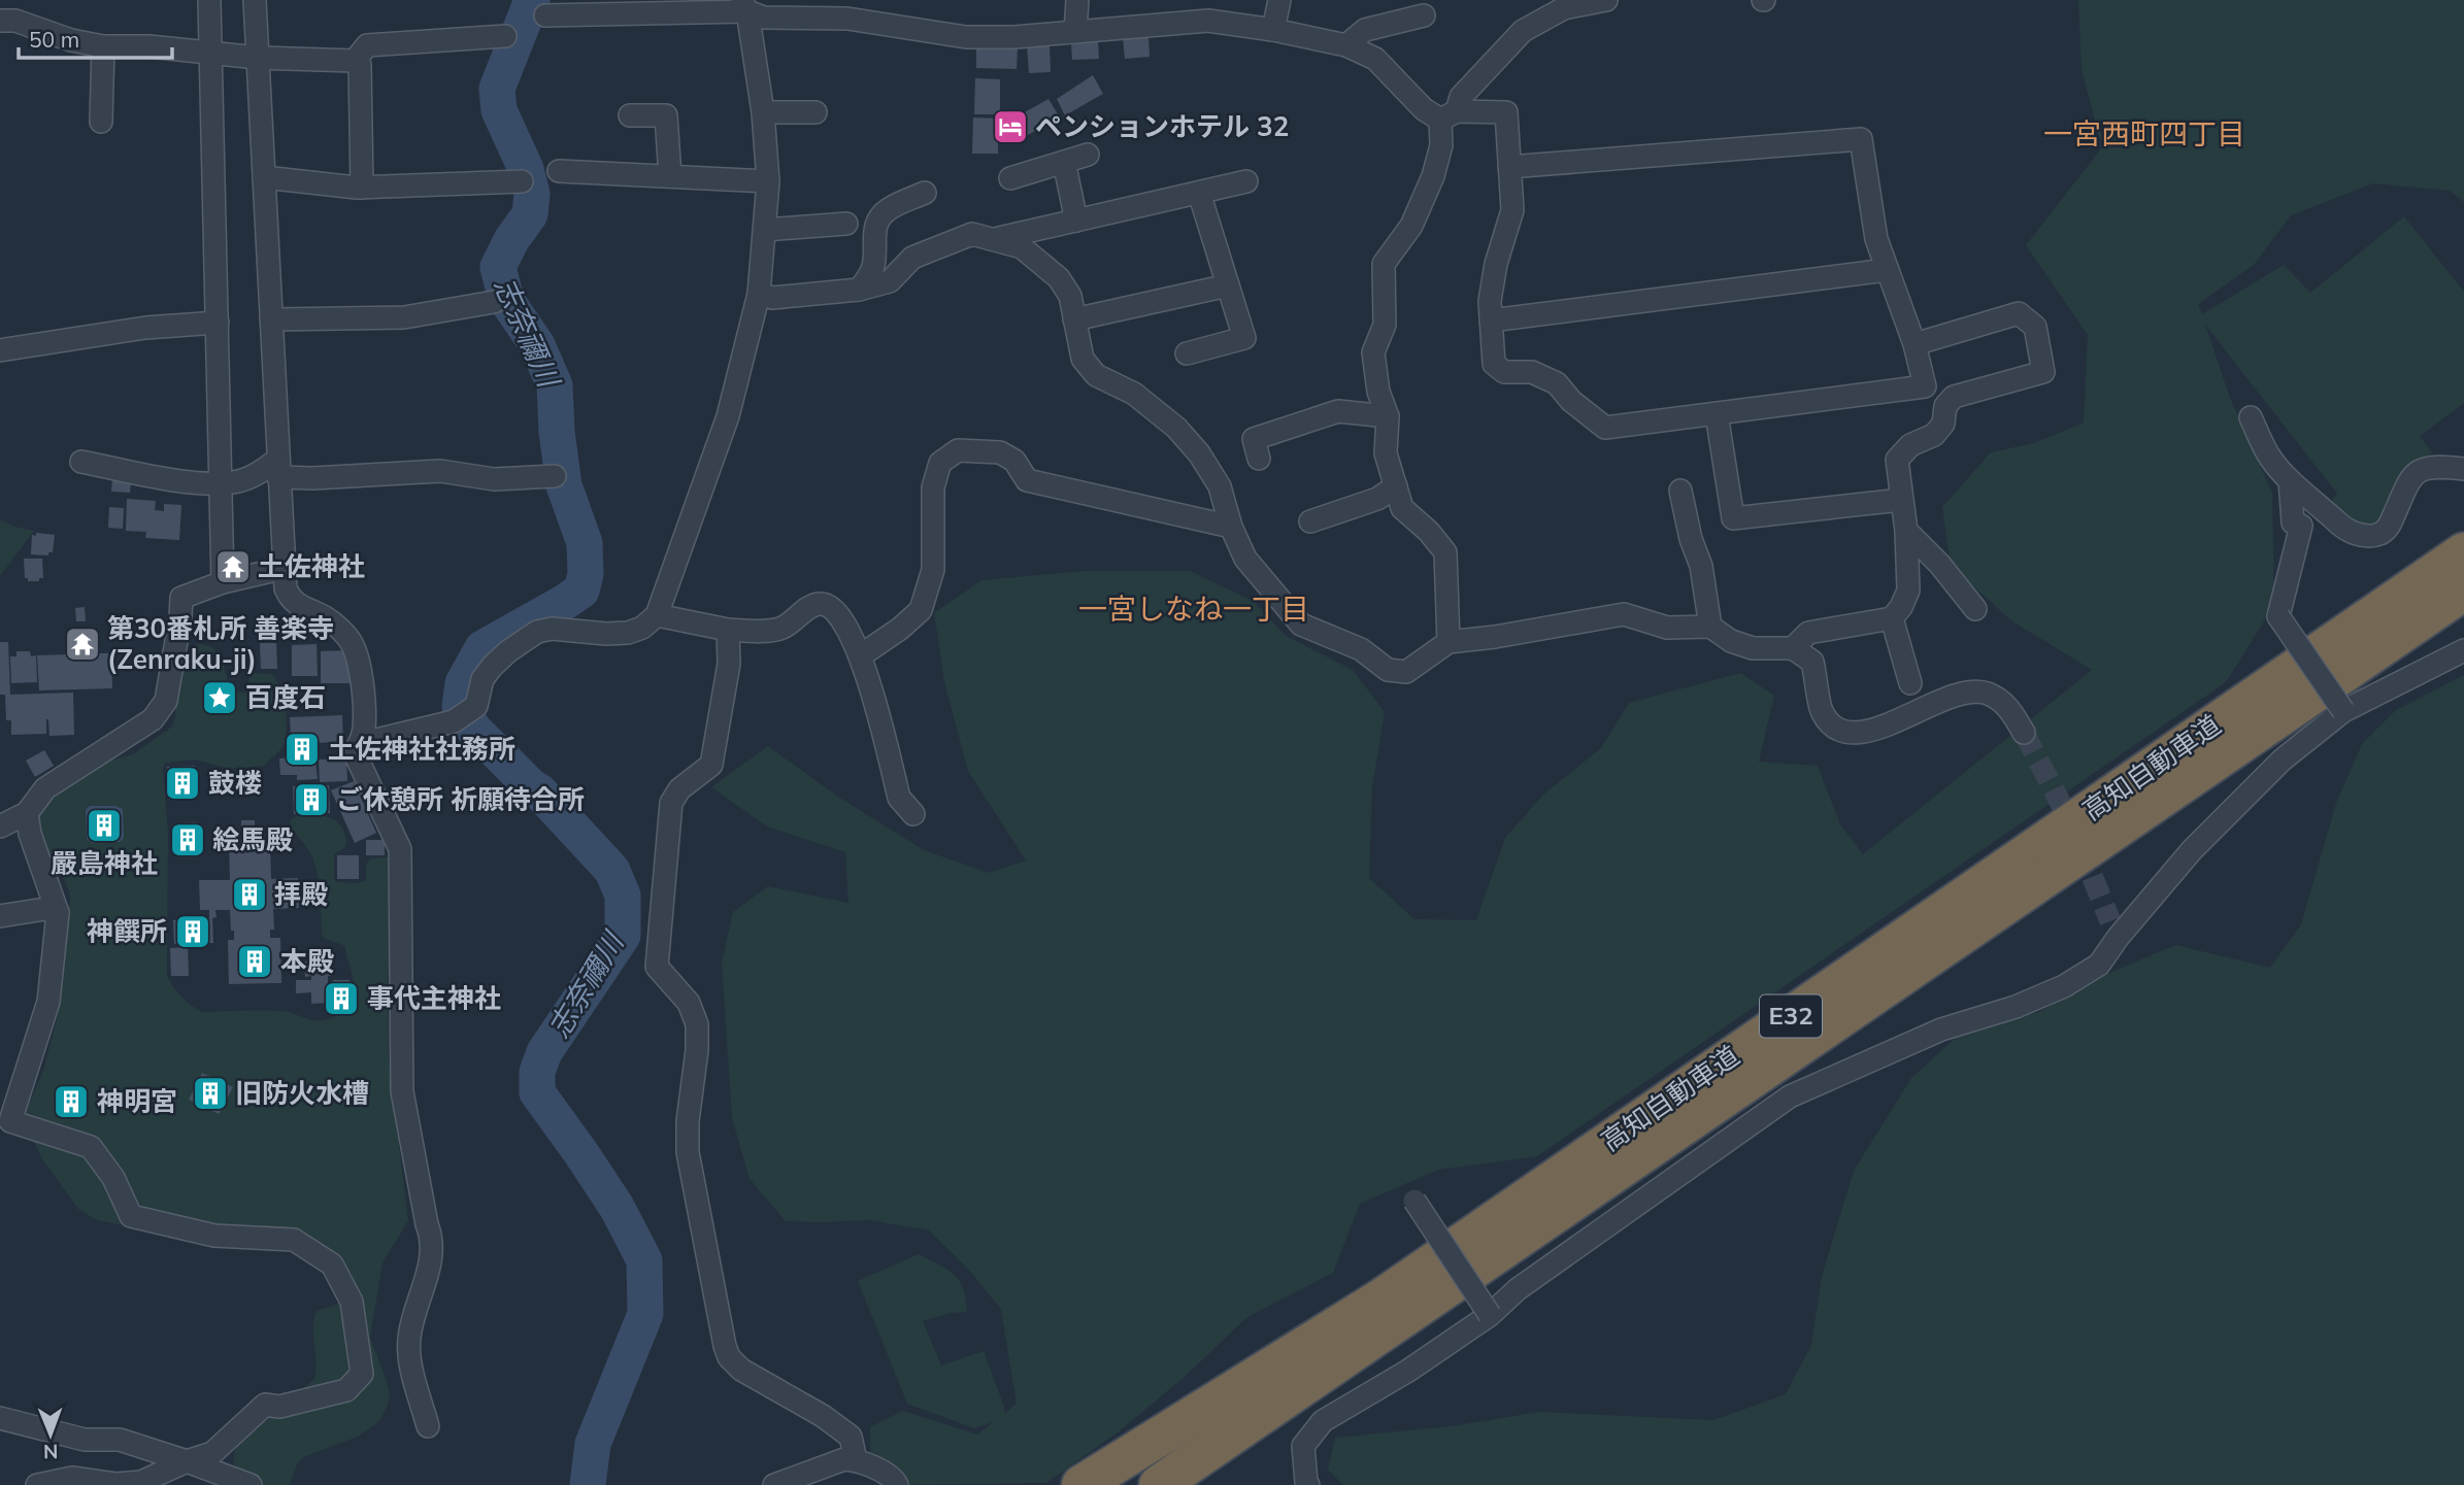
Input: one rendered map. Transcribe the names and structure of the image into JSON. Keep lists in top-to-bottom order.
{
  "streets": {
    "highway": ["高知自動車道", "E32"]
  },
  "districts": ["一宮西町四丁目", "一宮しなね一丁目"],
  "water": ["志奈禰川"],
  "places": {
    "hotel": ["ペンションホテル 32"],
    "temple": ["土佐神社", "第30番札所 善楽寺 (Zenraku-ji)"],
    "place": ["百度石"],
    "building": [
      "土佐神社社務所",
      "鼓楼",
      "ご休憩所 祈願待合所",
      "嚴島神社",
      "絵馬殿",
      "拝殿",
      "神饌所",
      "本殿",
      "事代主神社",
      "旧防火水槽",
      "神明宮"
    ]
  },
  "scale_bar": "50 m",
  "north": "bottom"
}
